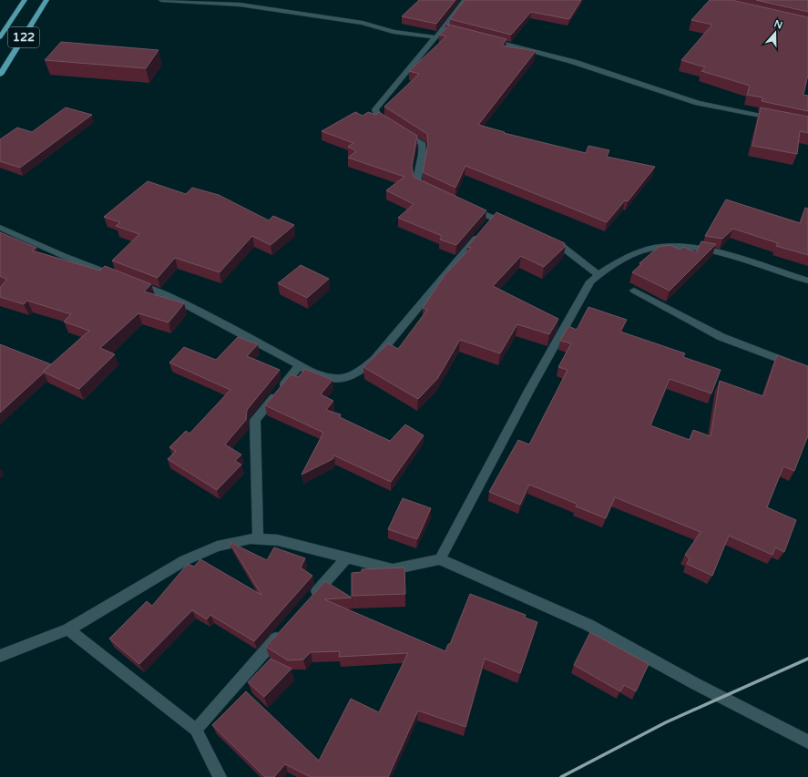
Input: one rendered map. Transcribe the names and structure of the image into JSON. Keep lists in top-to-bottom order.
{
  "streets": {
    "highway": ["122"]
  },
  "north": "top"
}
